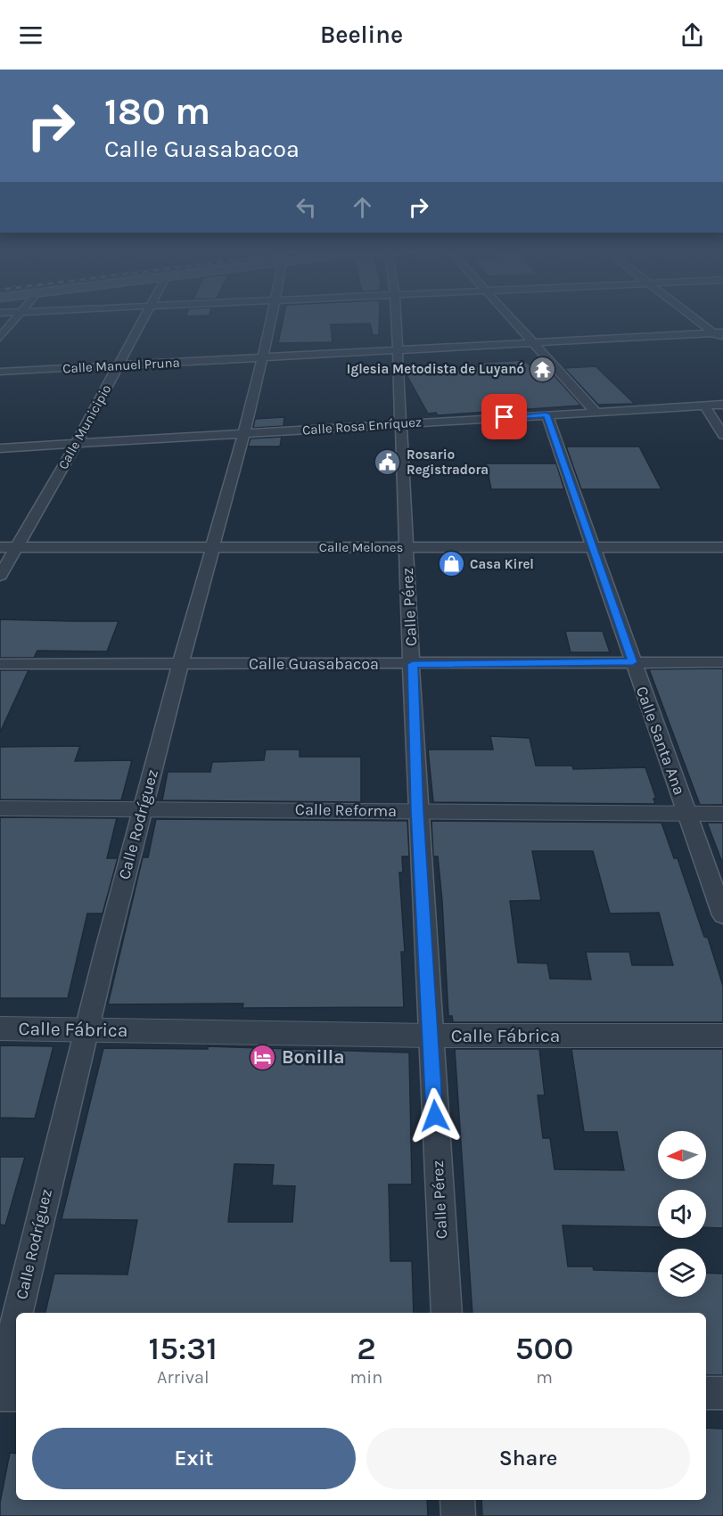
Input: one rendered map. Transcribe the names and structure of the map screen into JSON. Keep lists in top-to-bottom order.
{
  "streets": {
    "street": [
      "Calle Manuel Pruna",
      "Calle Rosa Enríquez",
      "Calle Municipio",
      "Calle Melones",
      "Calle Pérez",
      "Calle Guasabacoa",
      "Calle Santa Ana",
      "Calle Reforma",
      "Calle Rodríguez",
      "Calle Fábrica"
    ]
  },
  "crossings": [
    ["Calle Manuel Pruna", "Calle Municipio"],
    ["Calle Manuel Pruna", "Calle Pérez"],
    ["Calle Manuel Pruna", "Calle Rodríguez"],
    ["Calle Rosa Enríquez", "Calle Municipio"],
    ["Calle Rosa Enríquez", "Calle Pérez"],
    ["Calle Rosa Enríquez", "Calle Santa Ana"],
    ["Calle Rosa Enríquez", "Calle Rodríguez"],
    ["Calle Municipio", "Calle Melones"],
    ["Calle Melones", "Calle Pérez"],
    ["Calle Melones", "Calle Santa Ana"],
    ["Calle Melones", "Calle Rodríguez"],
    ["Calle Pérez", "Calle Guasabacoa"],
    ["Calle Pérez", "Calle Reforma"],
    ["Calle Pérez", "Calle Fábrica"],
    ["Calle Guasabacoa", "Calle Santa Ana"],
    ["Calle Guasabacoa", "Calle Rodríguez"],
    ["Calle Santa Ana", "Calle Reforma"],
    ["Calle Reforma", "Calle Rodríguez"],
    ["Calle Rodríguez", "Calle Fábrica"]
  ],
  "places": {
    "temple": ["Iglesia Metodista de Luyanó"],
    "public building": ["Rosario Registradora"],
    "shop": ["Casa Kirel"],
    "hotel": ["Bonilla"]
  },
  "north": "left",
  "page": {
    "header": "Beeline",
    "turn": ["180 m", "Calle Guasabacoa"],
    "eta": [
      "15:31",
      "Arrival",
      "2",
      "min",
      "500",
      "m"
    ],
    "buttons": ["Exit", "Share"]
  }
}
